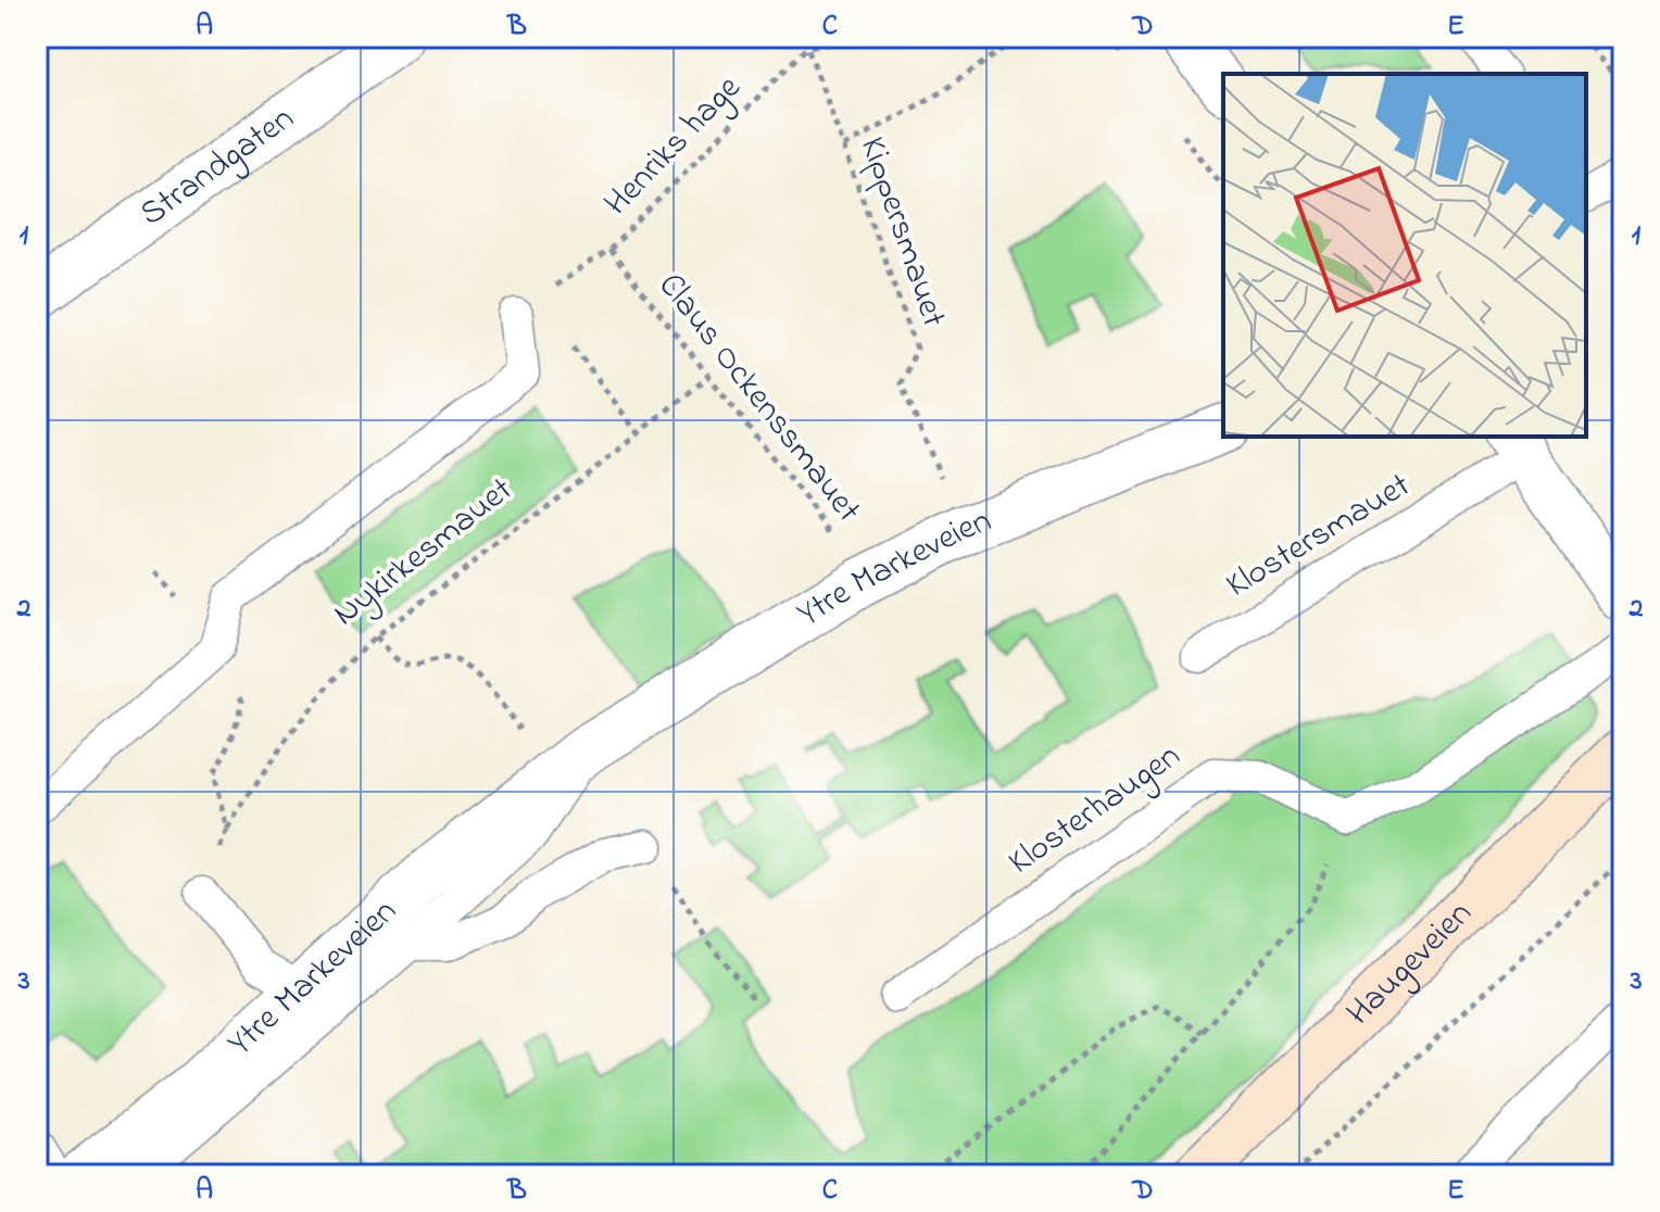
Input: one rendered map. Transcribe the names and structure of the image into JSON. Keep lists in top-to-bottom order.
{
  "streets": {
    "main road": ["Haugeveien"],
    "street": ["Strandgaten", "Ytre Markeveien"],
    "lane": ["Klostersmauet", "Klosterhaugen"],
    "path": [
      "Henriks hage",
      "Kippersmauet",
      "Claus Ockenssmauet",
      "Nykirkesmauet"
    ]
  },
  "crossings": [
    ["Henriks hage", "Kippersmauet"],
    ["Henriks hage", "Claus Ockenssmauet"],
    ["Kippersmauet", "Ytre Markeveien"],
    ["Claus Ockenssmauet", "Nykirkesmauet"],
    ["Claus Ockenssmauet", "Ytre Markeveien"]
  ],
  "grid": {
    "columns": [
      "A",
      "B",
      "C",
      "D",
      "E"
    ],
    "rows": ["1", "2", "3"]
  }
}
